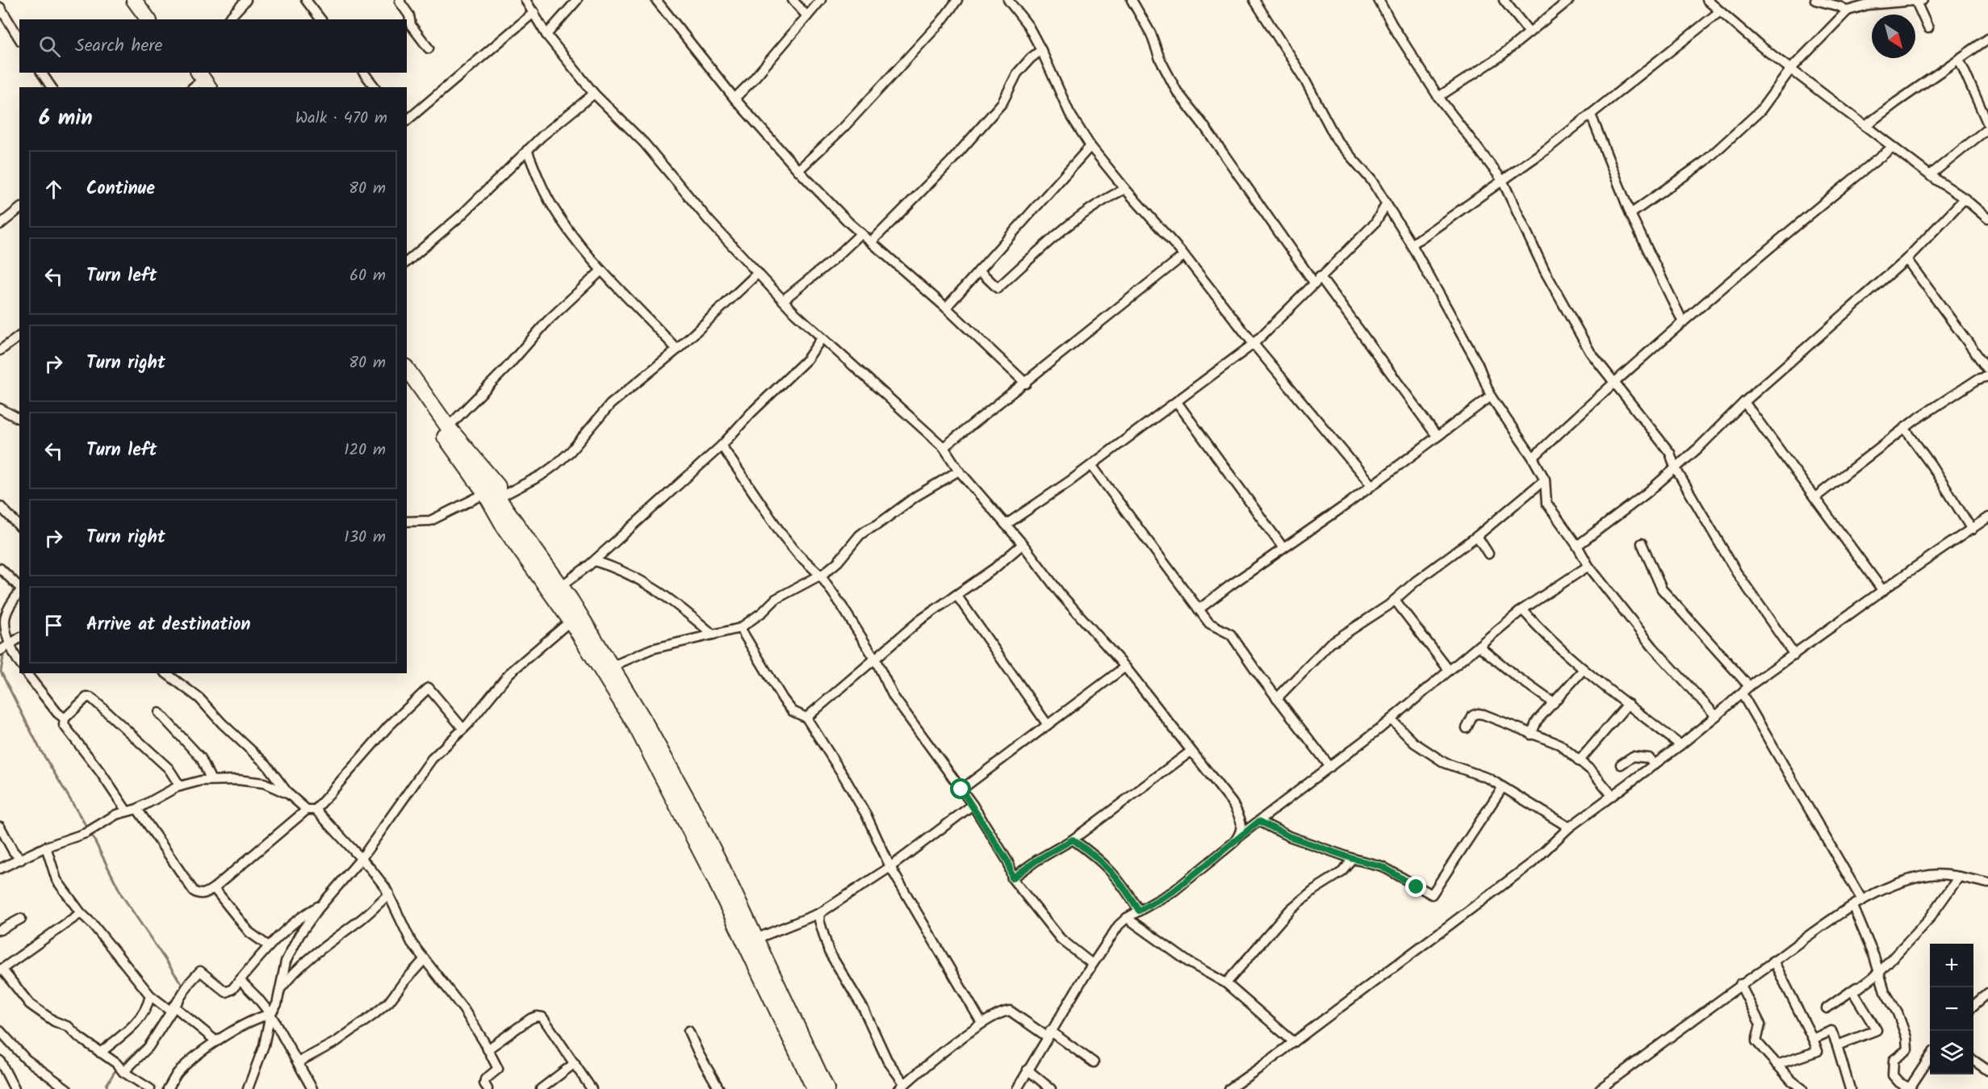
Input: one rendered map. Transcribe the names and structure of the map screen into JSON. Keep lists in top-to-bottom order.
{
  "north": "bottom right",
  "page": {
    "search": "Search here",
    "heading": ["6 min", "Walk · 470 m"],
    "list": [
      ["Continue", "80 m"],
      ["Turn left", "60 m"],
      ["Turn right", "80 m"],
      ["Turn left", "120 m"],
      ["Turn right", "130 m"],
      "Arrive at destination"
    ],
    "map_buttons": ["+", "−"]
  }
}
